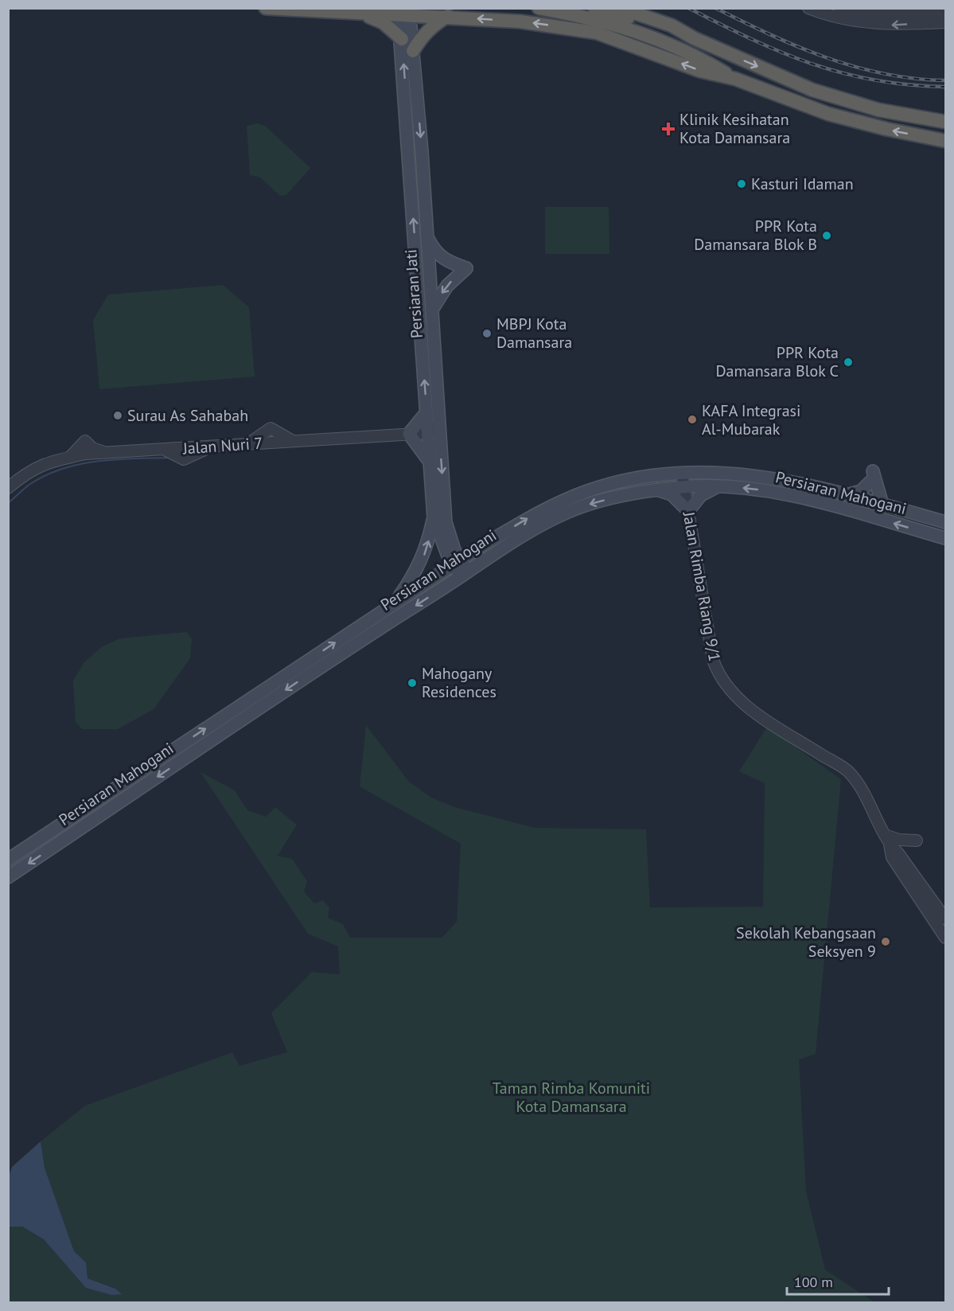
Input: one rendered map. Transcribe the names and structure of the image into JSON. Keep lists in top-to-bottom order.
{
  "streets": {
    "main road": ["Persiaran Jati", "Persiaran Mahogani"],
    "street": ["Jalan Nuri 7", "Jalan Rimba Riang 9/1"]
  },
  "crossings": [
    ["Persiaran Jati", "Persiaran Mahogani"],
    ["Persiaran Mahogani", "Jalan Rimba Riang 9/1"]
  ],
  "parks": ["Taman Rimba Komuniti Kota Damansara"],
  "places": {
    "health": ["Klinik Kesihatan Kota Damansara"],
    "other": [
      "Kasturi Idaman",
      "PPR Kota Damansara Blok B",
      "MBPJ Kota Damansara",
      "PPR Kota Damansara Blok C",
      "Surau As Sahabah",
      "KAFA Integrasi Al-Mubarak",
      "Mahogany Residences",
      "Sekolah Kebangsaan Seksyen 9"
    ]
  },
  "scale_bar": "100 m"
}
